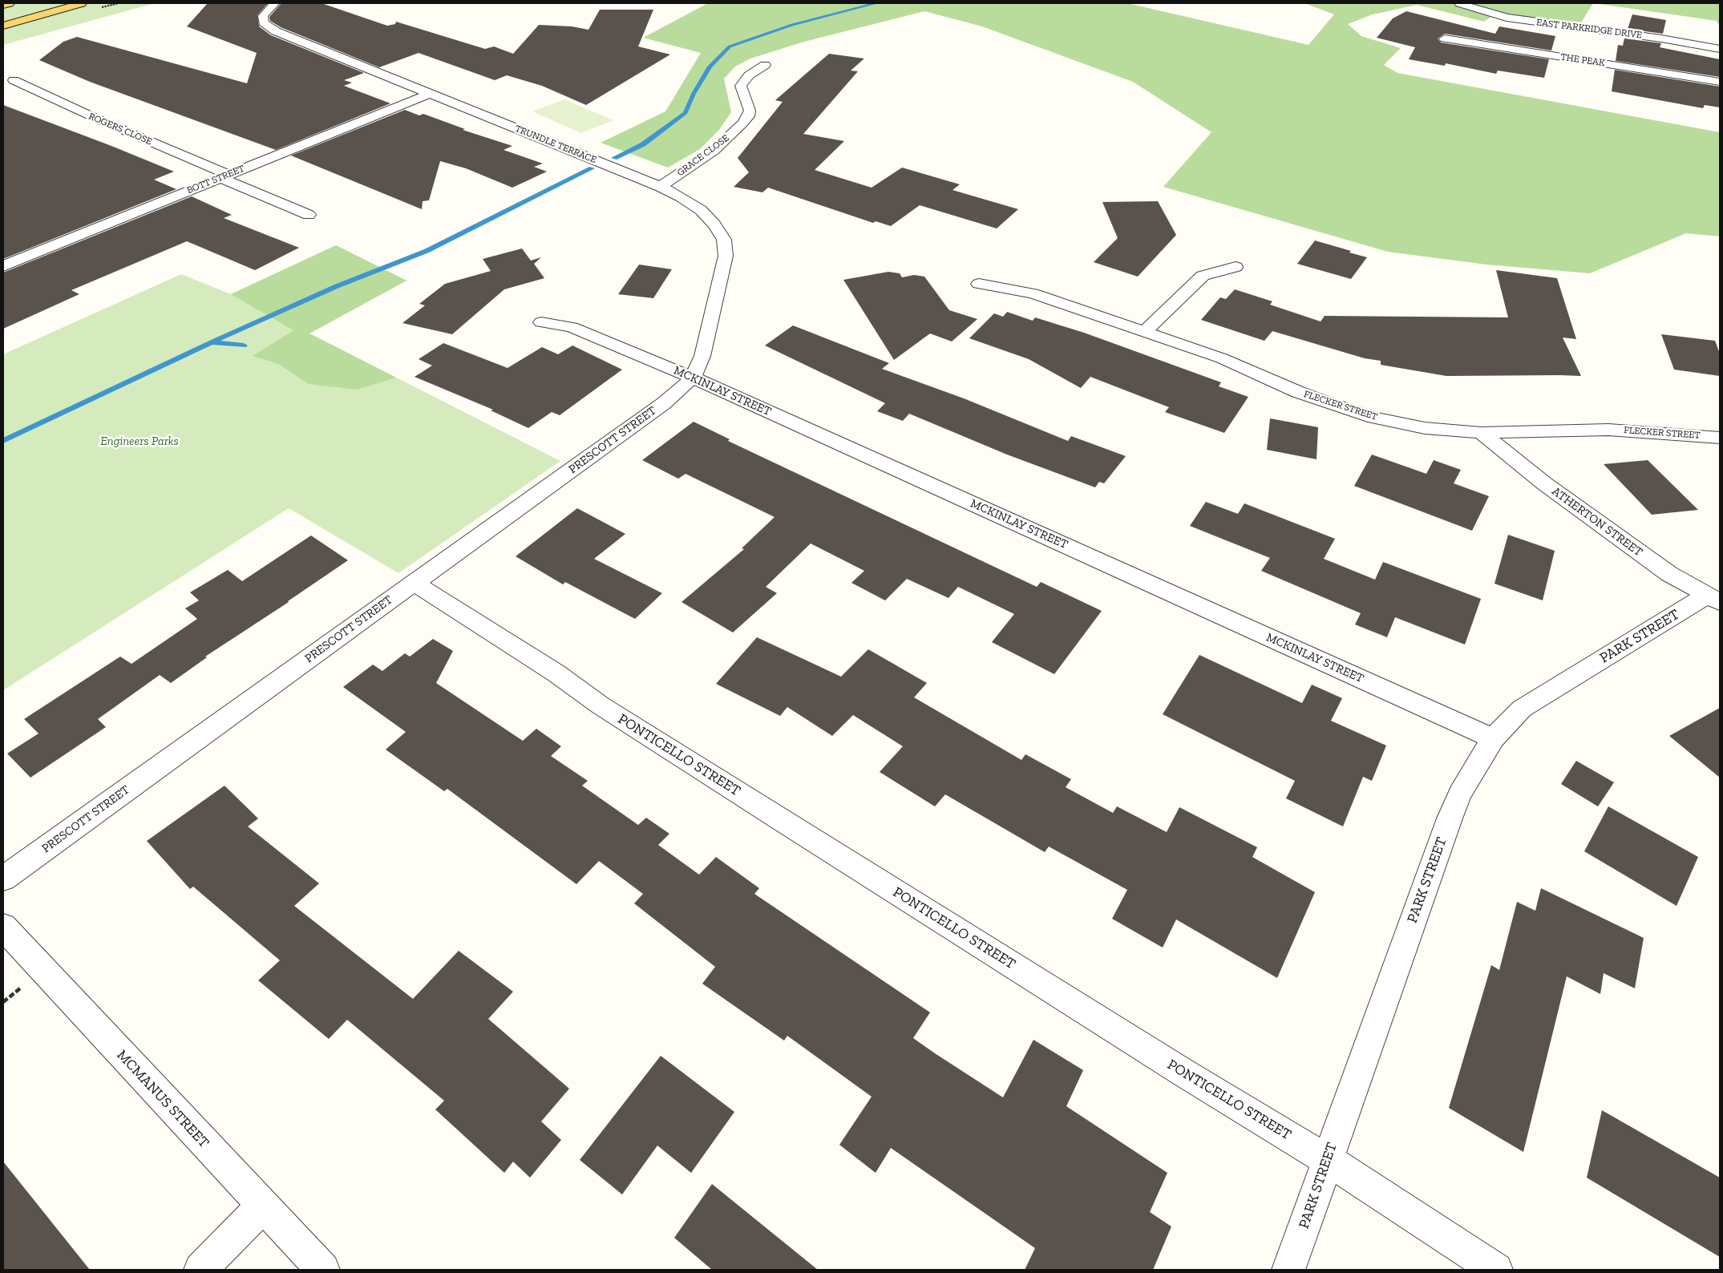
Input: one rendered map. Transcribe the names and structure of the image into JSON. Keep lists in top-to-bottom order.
{
  "streets": {
    "street": [
      "EAST PARKRIDGE DRIVE",
      "THE PEAK",
      "ROGERS CLOSE",
      "TRUNDLE TERRACE",
      "GRACE CLOSE",
      "BOTT STREET",
      "MCKINLAY STREET",
      "FLECKER STREET",
      "PRESCOTT STREET",
      "ATHERTON STREET",
      "PARK STREET",
      "PONTICELLO STREET",
      "MCMANUS STREET"
    ]
  },
  "crossings": [
    ["ROGERS CLOSE", "BOTT STREET"],
    ["TRUNDLE TERRACE", "GRACE CLOSE"],
    ["TRUNDLE TERRACE", "BOTT STREET"],
    ["TRUNDLE TERRACE", "MCKINLAY STREET"],
    ["TRUNDLE TERRACE", "PRESCOTT STREET"],
    ["MCKINLAY STREET", "PRESCOTT STREET"],
    ["MCKINLAY STREET", "PARK STREET"],
    ["FLECKER STREET", "ATHERTON STREET"],
    ["PRESCOTT STREET", "PONTICELLO STREET"],
    ["ATHERTON STREET", "PARK STREET"],
    ["PARK STREET", "PONTICELLO STREET"]
  ],
  "parks": ["Engineers Parks"]
}
